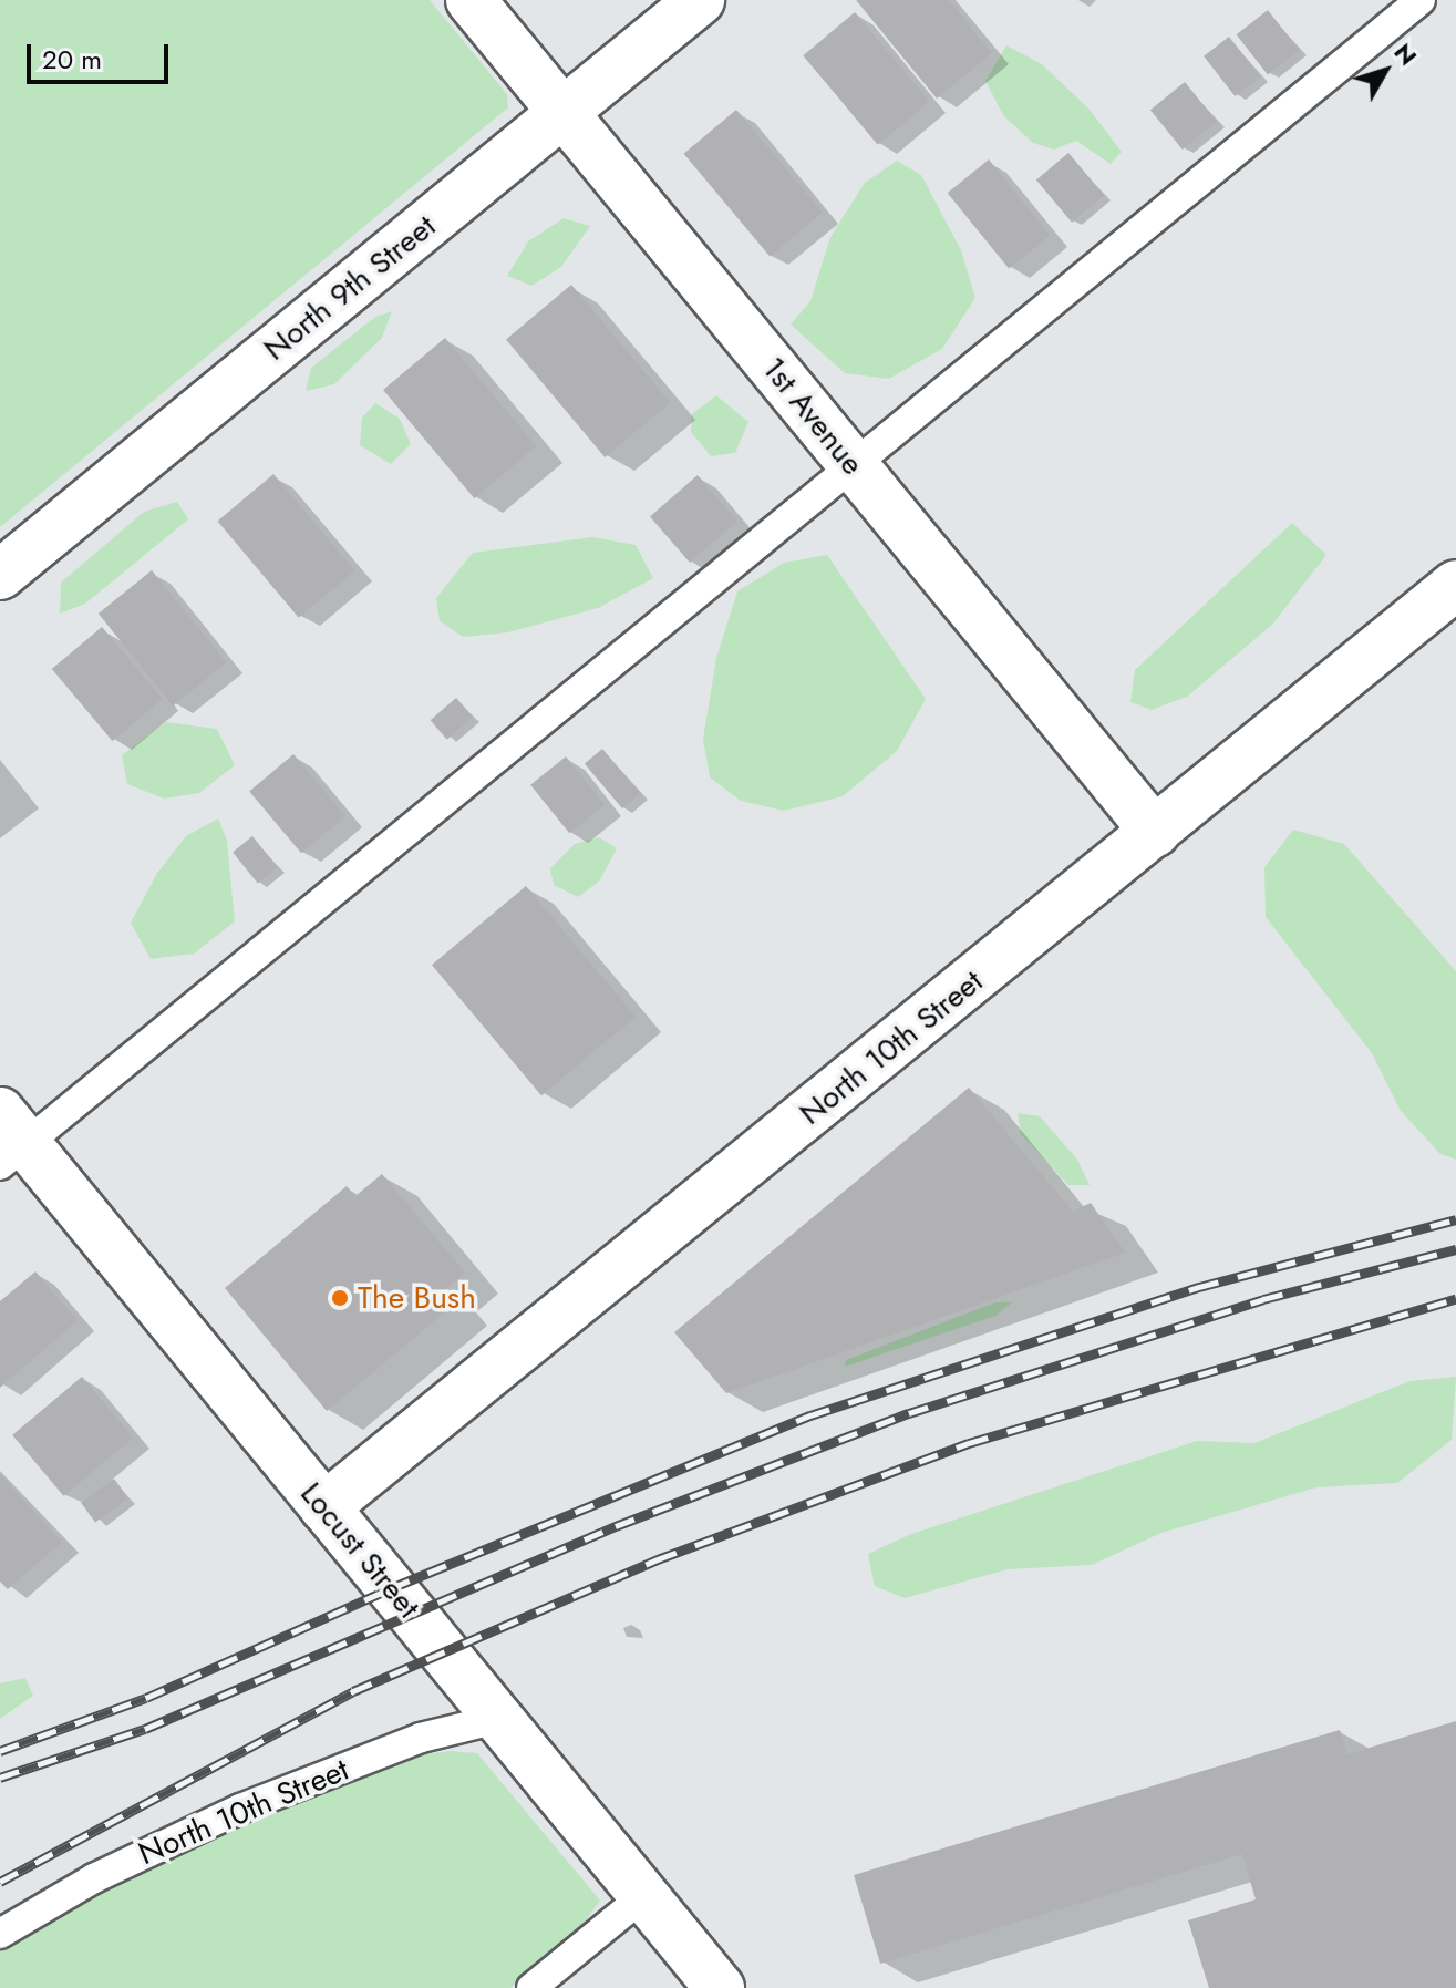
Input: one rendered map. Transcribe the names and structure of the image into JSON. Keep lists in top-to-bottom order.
{
  "streets": {
    "street": [
      "North 9th Street",
      "1st Avenue",
      "North 10th Street",
      "Locust Street"
    ]
  },
  "crossings": [
    ["North 9th Street", "1st Avenue"],
    ["1st Avenue", "North 10th Street"],
    ["North 10th Street", "Locust Street"]
  ],
  "places": ["The Bush"],
  "scale_bar": "20 m",
  "north": "top right"
}
